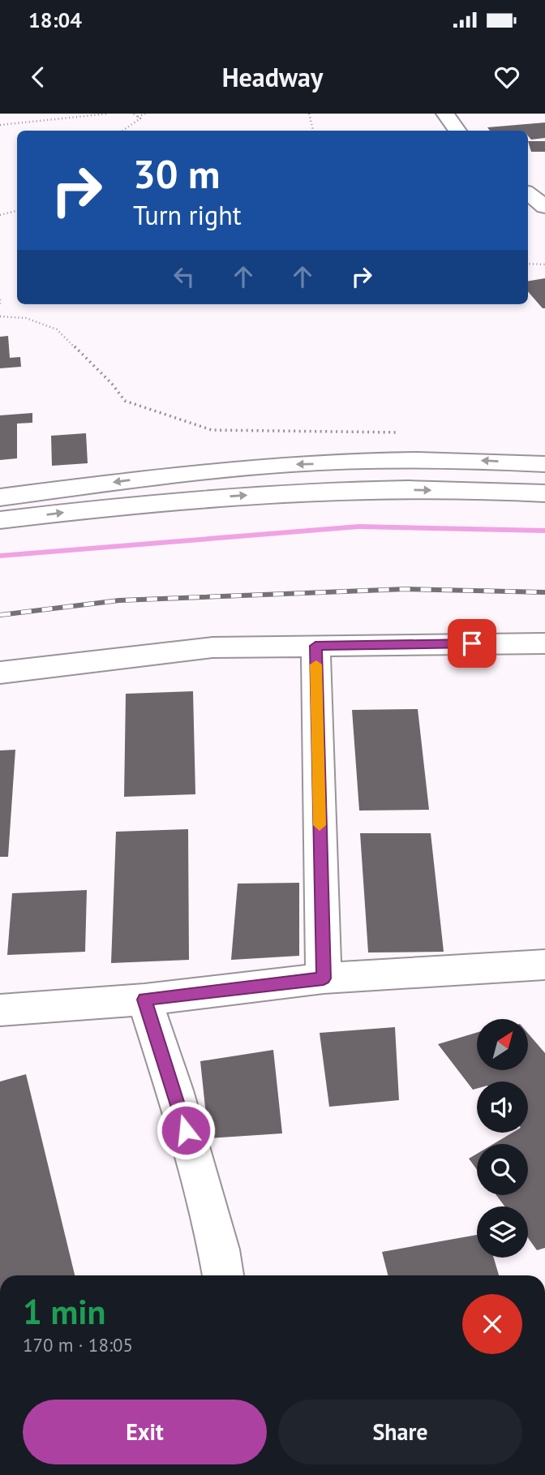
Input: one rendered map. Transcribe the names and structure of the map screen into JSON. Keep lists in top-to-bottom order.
{
  "north": "top right",
  "page": {
    "status": "18:04",
    "header": "Headway",
    "turn": ["30 m", "Turn right"],
    "heading": ["1 min", "170 m · 18:05"],
    "buttons": ["Exit", "Share"]
  }
}
